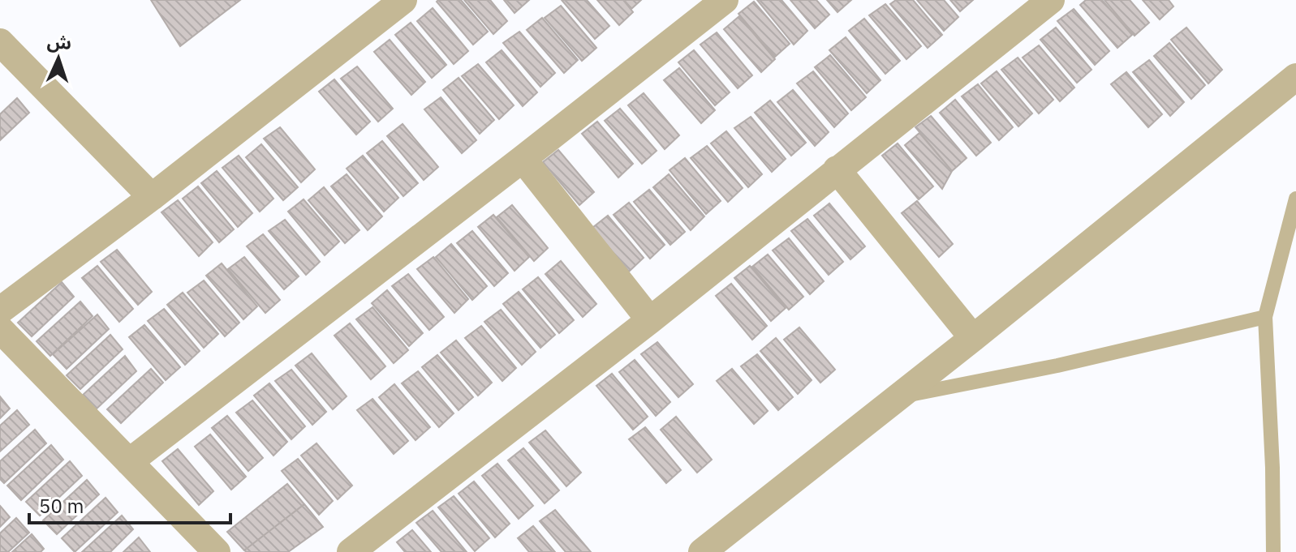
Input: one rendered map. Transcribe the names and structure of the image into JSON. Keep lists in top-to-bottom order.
{
  "scale_bar": "50 m",
  "north": "top"
}
